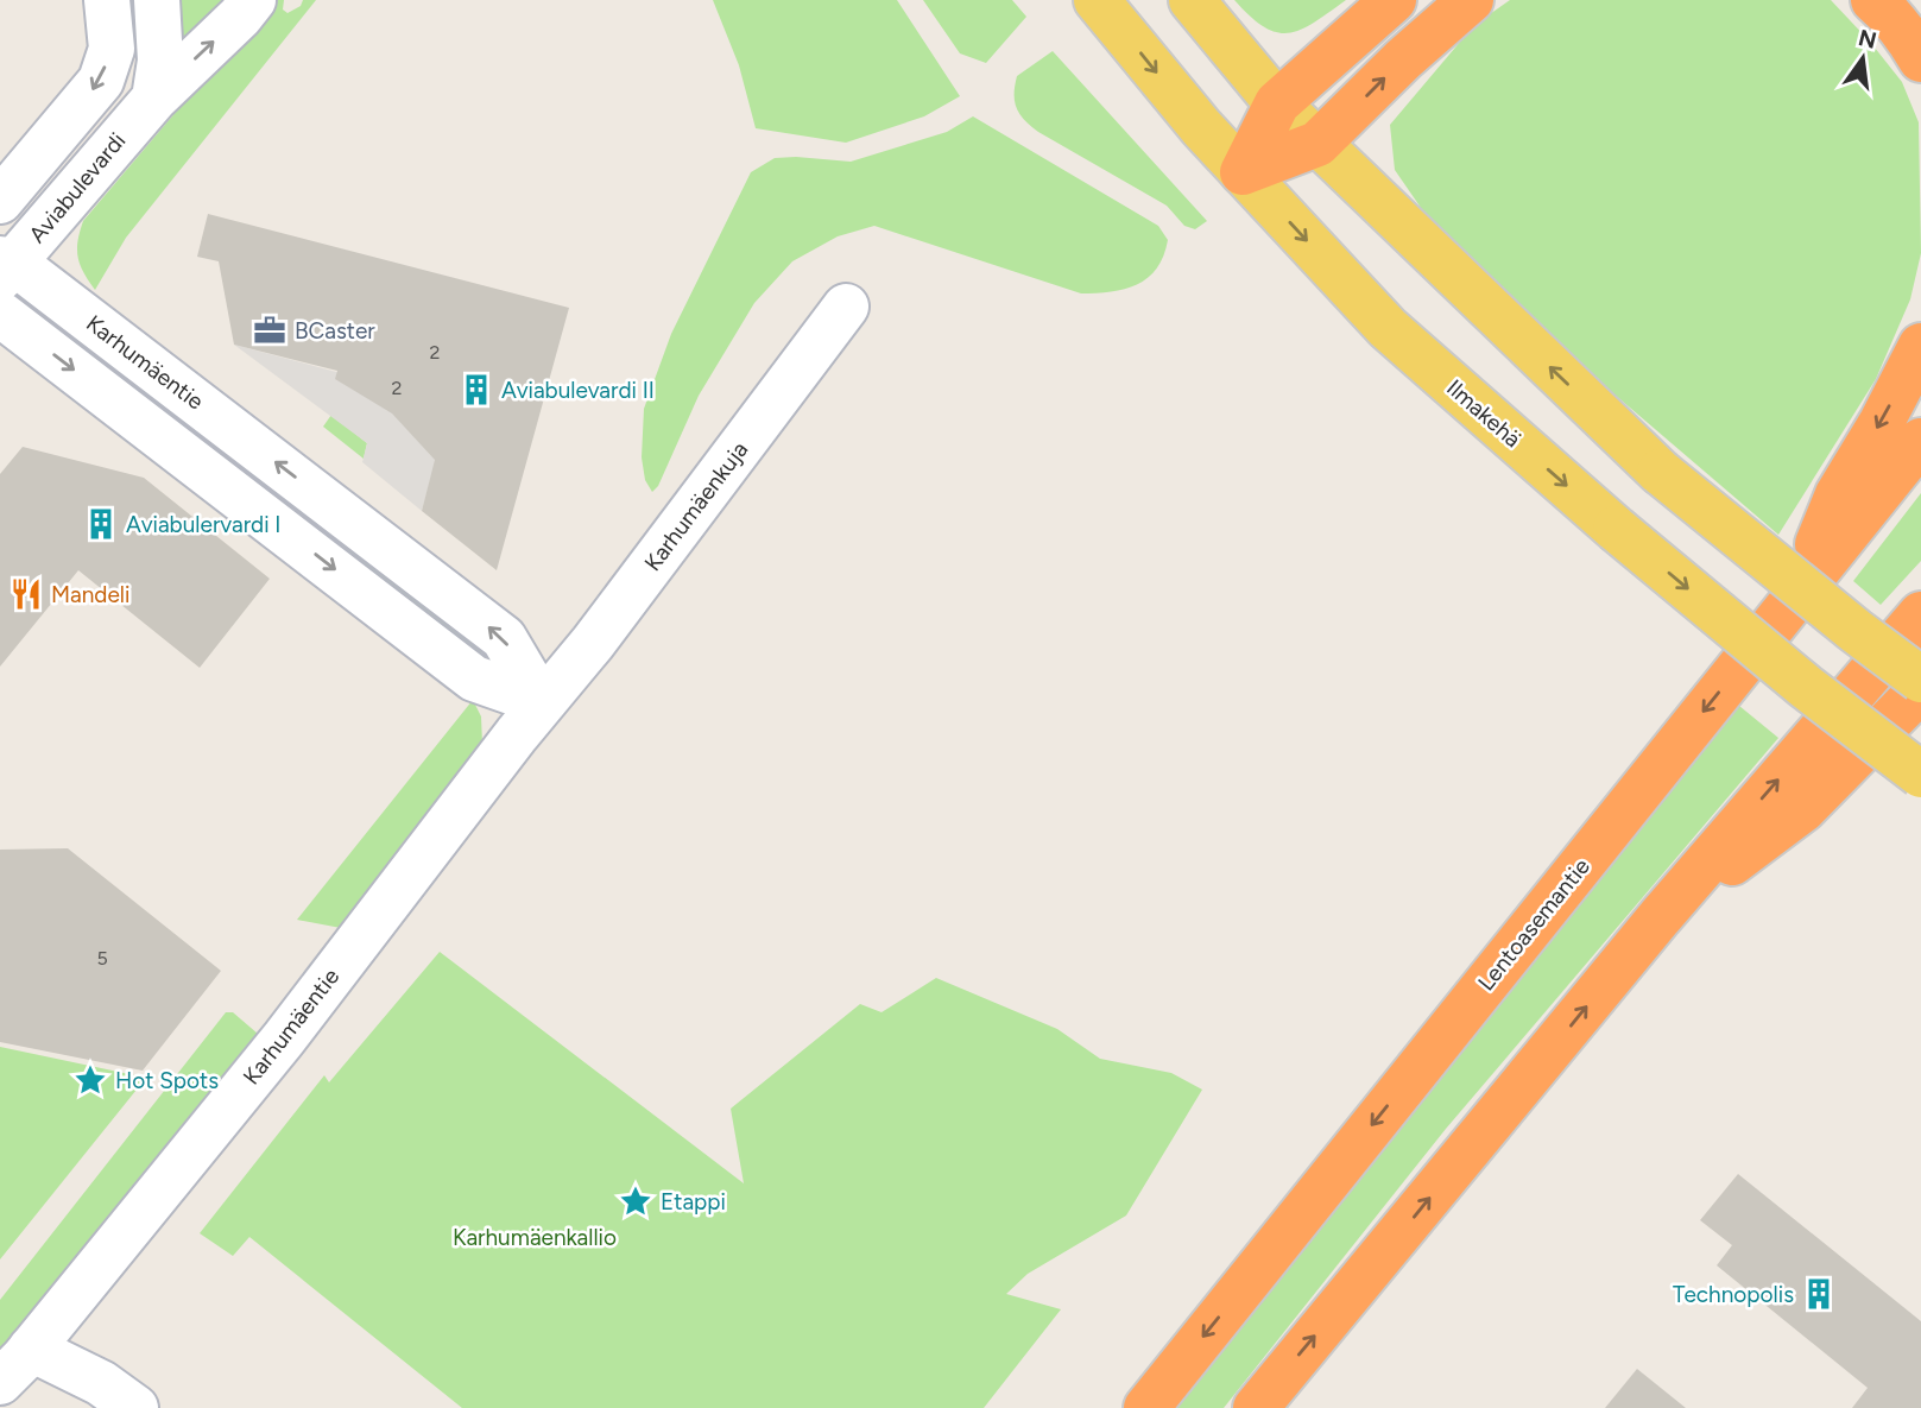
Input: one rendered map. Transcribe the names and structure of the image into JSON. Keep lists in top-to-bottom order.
{
  "streets": {
    "highway": ["Lentoasemantie"],
    "main road": ["Ilmakehä"],
    "street": ["Aviabulevardi", "Karhumäentie", "Karhumäenkuja"]
  },
  "crossings": [
    ["Aviabulevardi", "Karhumäentie"],
    ["Karhumäentie", "Karhumäenkuja"]
  ],
  "parks": ["Karhumäenkallio"],
  "places": {
    "office": ["BCaster"],
    "building": ["Aviabulevardi II", "Aviabulervardi I", "Technopolis"],
    "restaurant": ["Mandeli"],
    "place": ["Hot Spots", "Etappi"]
  },
  "house_numbers": ["2", "2", "5"],
  "north": "top"
}
